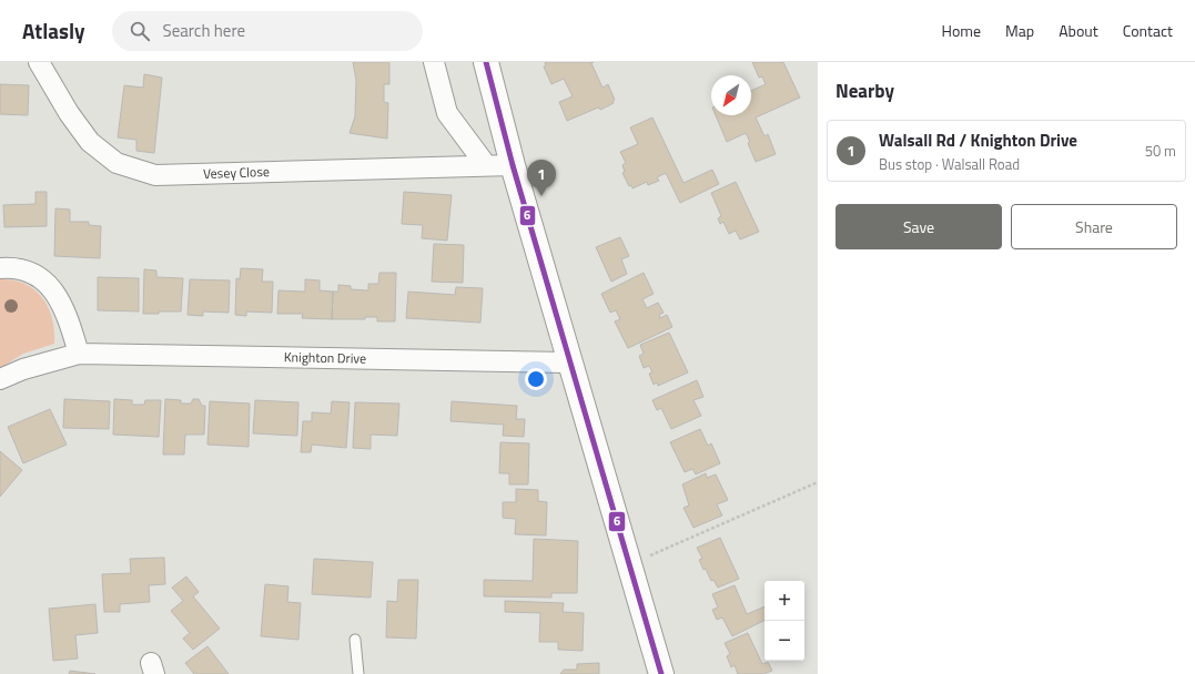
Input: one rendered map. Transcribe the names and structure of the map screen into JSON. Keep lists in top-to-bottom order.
{
  "streets": {
    "street": ["Vesey Close", "Knighton Drive"]
  },
  "lines": ["transit line 6"],
  "north": "bottom left",
  "page": {
    "header": "Atlasly",
    "search": "Search here",
    "nav": [
      "Home",
      "Map",
      "About",
      "Contact"
    ],
    "heading": "Nearby",
    "list": [
      {
        "mark": "1",
        "name": "Walsall Rd / Knighton Drive",
        "note": "Bus stop · Walsall Road",
        "value": "50 m"
      }
    ],
    "pins": "1",
    "buttons": ["Save", "Share"],
    "map_buttons": ["+", "−"]
  }
}
